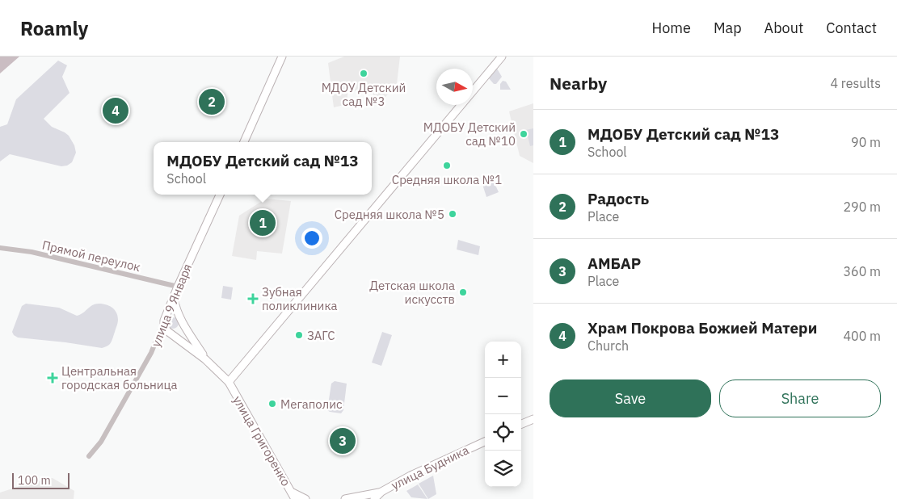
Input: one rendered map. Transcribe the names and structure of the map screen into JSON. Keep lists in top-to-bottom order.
{
  "streets": {
    "main road": ["улица 9 Января", "улица Григоренко", "улица Будника"],
    "street": ["Прямой переулок"]
  },
  "crossings": [
    ["Прямой переулок", "улица 9 Января"]
  ],
  "places": {
    "other": [
      "МДОУ Детский сад №3",
      "МДОБУ Детский сад №10",
      "Средняя школа №1",
      "Средняя школа №5",
      "Детская школа искусств",
      "ЗАГС",
      "Мегаполис"
    ],
    "health": ["Зубная поликлиника", "Центральная городская больница"]
  },
  "scale_bar": "100 m",
  "north": "right",
  "page": {
    "header": "Roamly",
    "nav": [
      "Home",
      "Map",
      "About",
      "Contact"
    ],
    "heading": ["Nearby", "4 results"],
    "pins": [
      "2",
      "4",
      "1",
      "3"
    ],
    "list": [
      {
        "mark": "1",
        "name": "МДОБУ Детский сад №13",
        "note": "School",
        "value": "90 m"
      },
      {
        "mark": "2",
        "name": "Радость",
        "note": "Place",
        "value": "290 m"
      },
      {
        "mark": "3",
        "name": "АМБАР",
        "note": "Place",
        "value": "360 m"
      },
      {
        "mark": "4",
        "name": "Храм Покрова Божией Матери",
        "note": "Church",
        "value": "400 m"
      }
    ],
    "popup": ["МДОБУ Детский сад №13", "School"],
    "map_buttons": ["+", "−"],
    "buttons": ["Save", "Share"],
    "scale": "100 m"
  }
}
